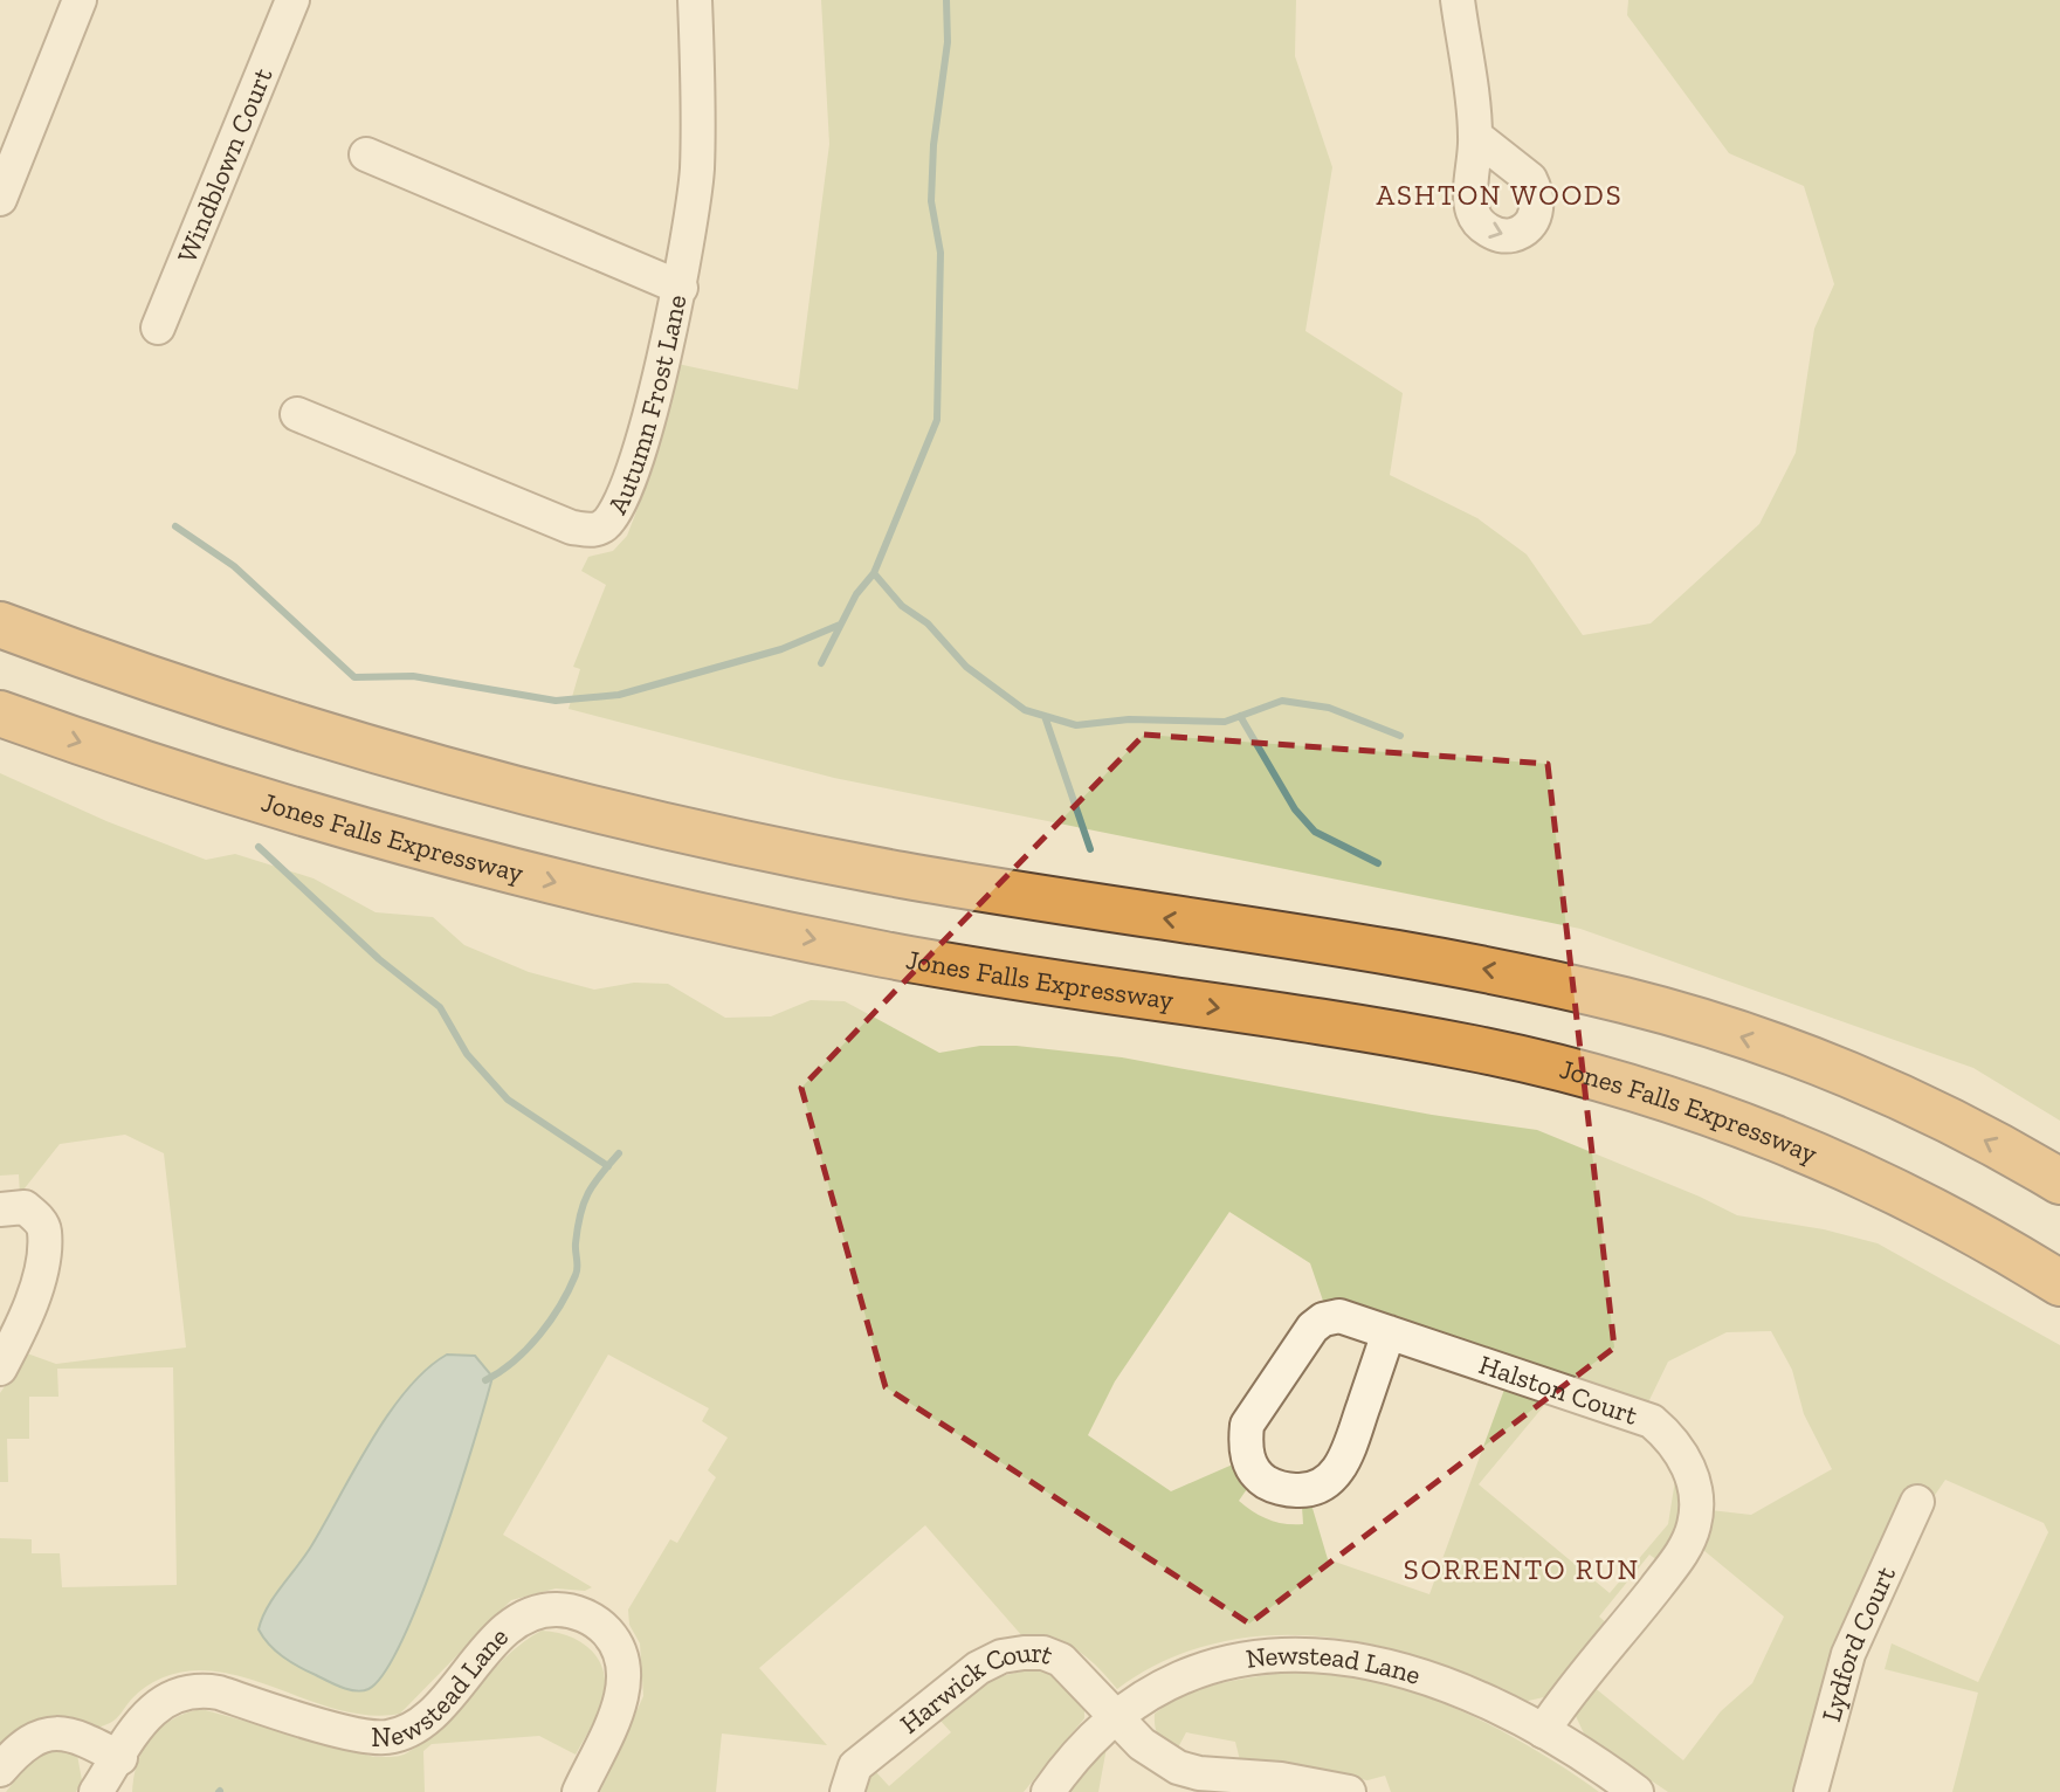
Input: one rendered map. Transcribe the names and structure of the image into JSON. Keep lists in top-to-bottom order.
{
  "streets": {
    "highway": ["Jones Falls Expressway"],
    "street": [
      "Windblown Court",
      "Autumn Frost Lane",
      "Halston Court",
      "Lydford Court",
      "Newstead Lane",
      "Harwick Court"
    ]
  },
  "crossings": [
    ["Halston Court", "Newstead Lane"],
    ["Newstead Lane", "Harwick Court"]
  ],
  "districts": ["ASHTON WOODS", "SORRENTO RUN"]
}
